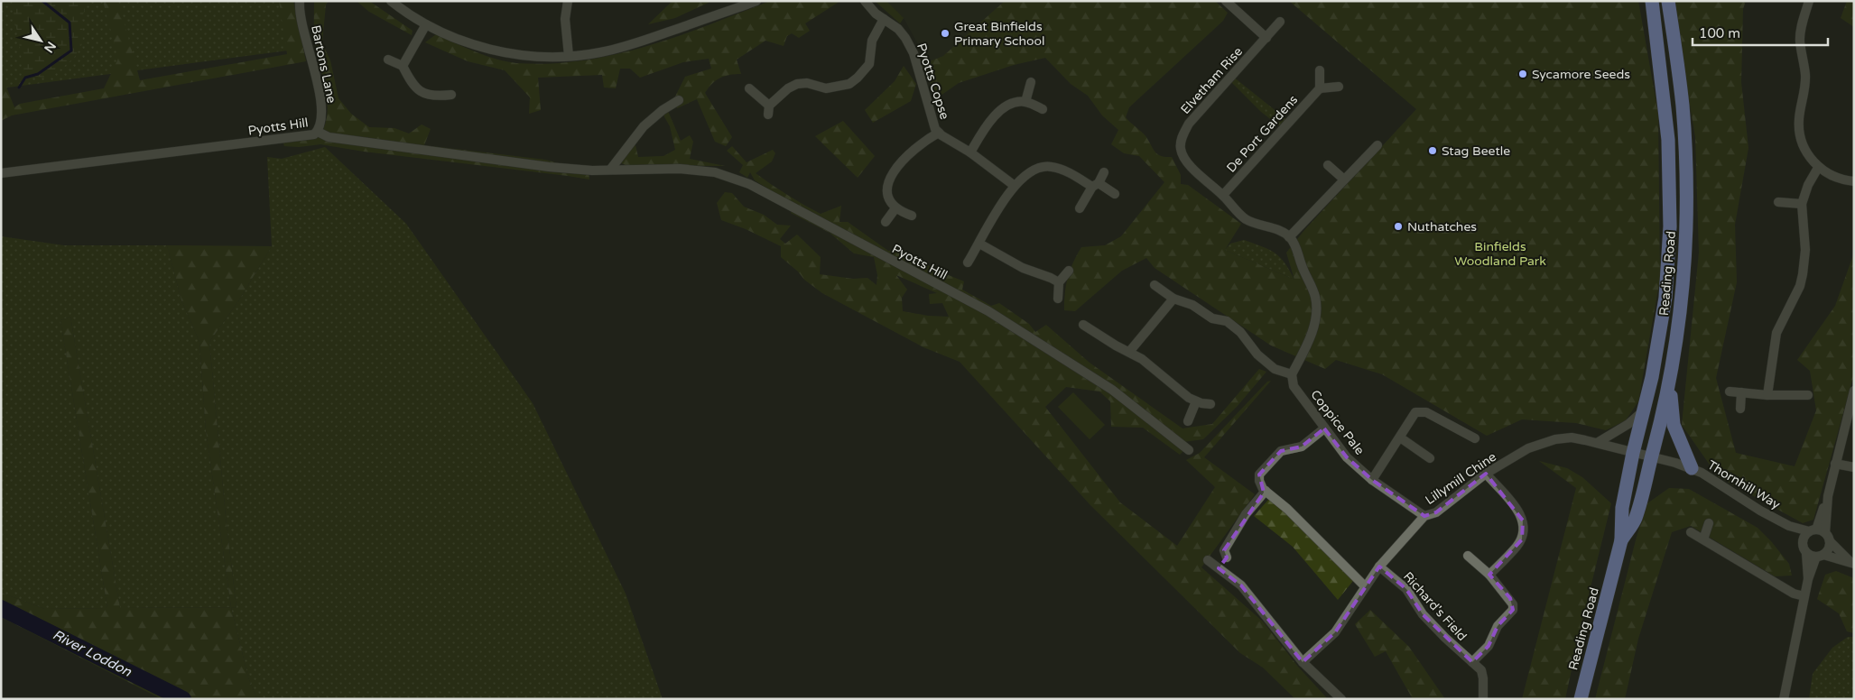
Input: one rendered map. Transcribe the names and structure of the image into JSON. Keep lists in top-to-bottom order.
{
  "streets": {
    "highway": ["Reading Road"],
    "street": [
      "Bartons Lane",
      "Elvetham Rise",
      "Pyotts Copse",
      "Pyotts Hill",
      "De Port Gardens",
      "Coppice Pale",
      "Lillymill Chine",
      "Thornhill Way",
      "Richard's Field"
    ]
  },
  "crossings": [
    ["Bartons Lane", "Pyotts Hill"],
    ["Elvetham Rise", "De Port Gardens"],
    ["Reading Road", "Lillymill Chine"],
    ["Reading Road", "Thornhill Way"],
    ["Coppice Pale", "Lillymill Chine"],
    ["Lillymill Chine", "Thornhill Way"],
    ["Lillymill Chine", "Richard's Field"]
  ],
  "water": ["River Loddon"],
  "parks": ["Binfields Woodland Park"],
  "places": [
    "Great Binfields Primary School",
    "Sycamore Seeds",
    "Stag Beetle",
    "Nuthatches"
  ],
  "scale_bar": "100 m",
  "north": "bottom right"
}
